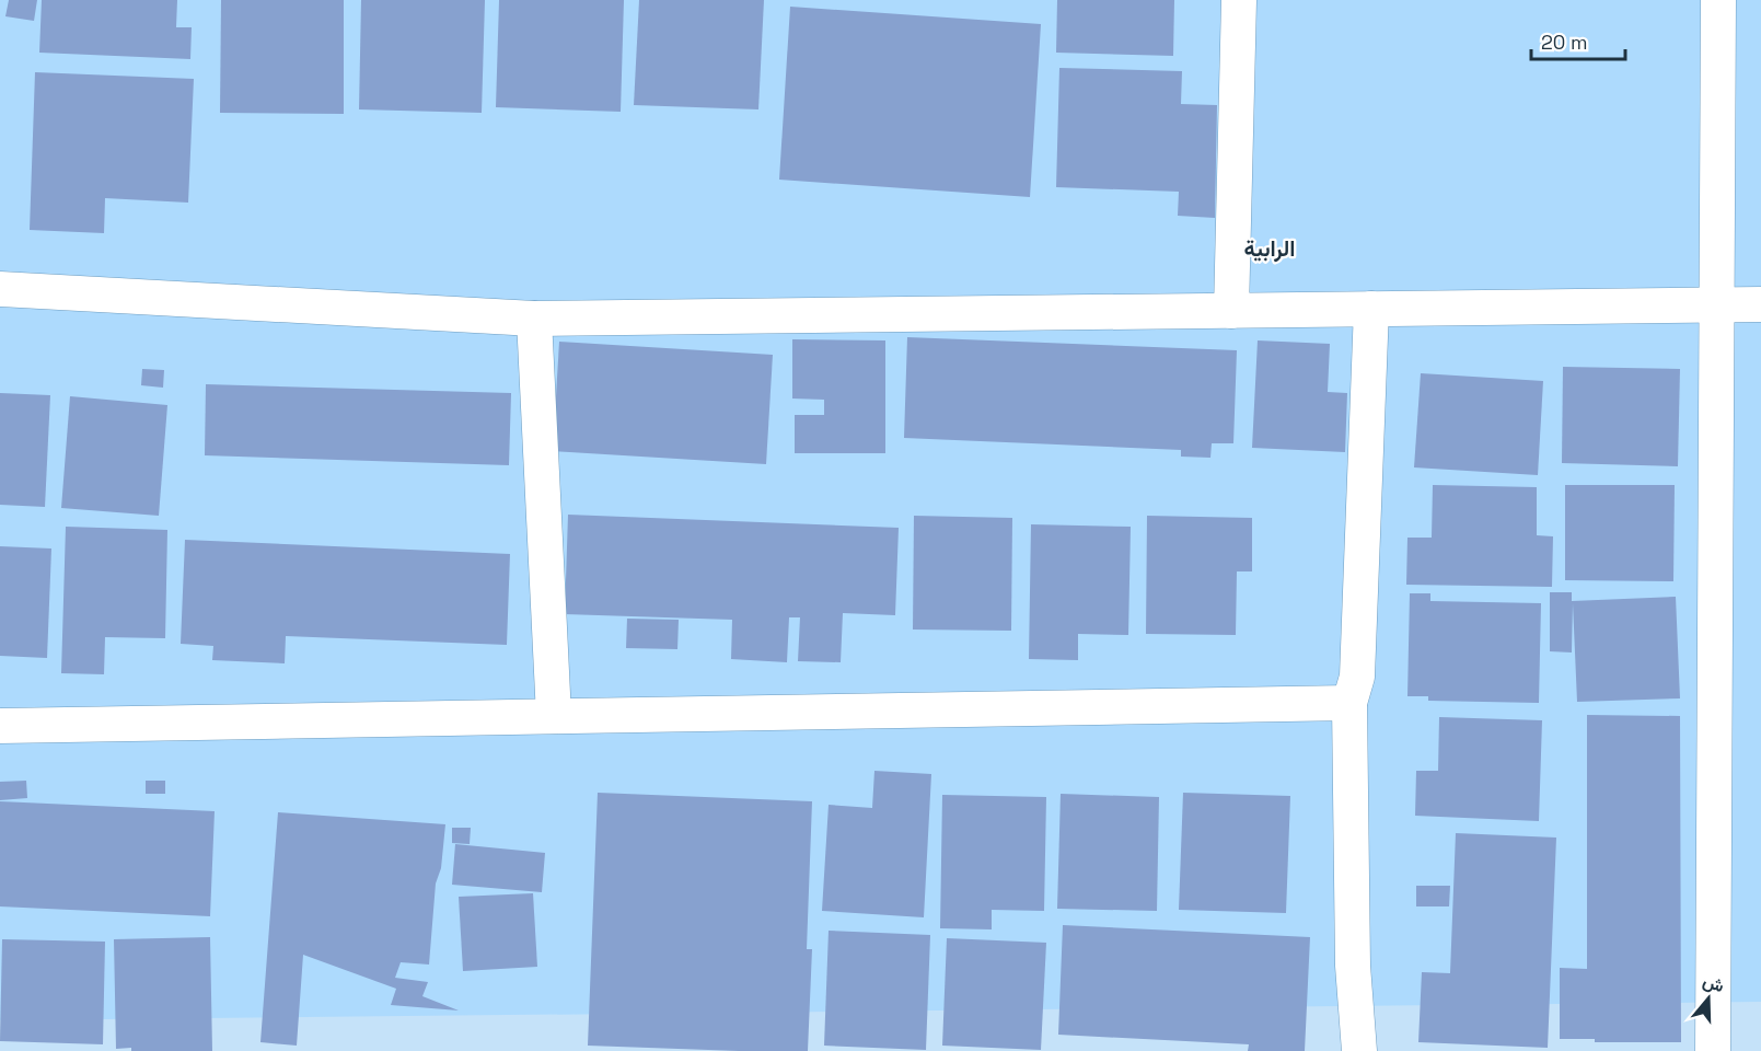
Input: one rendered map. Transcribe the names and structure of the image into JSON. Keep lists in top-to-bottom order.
{
  "districts": ["الرابية"],
  "scale_bar": "20 m",
  "north": "top"
}
